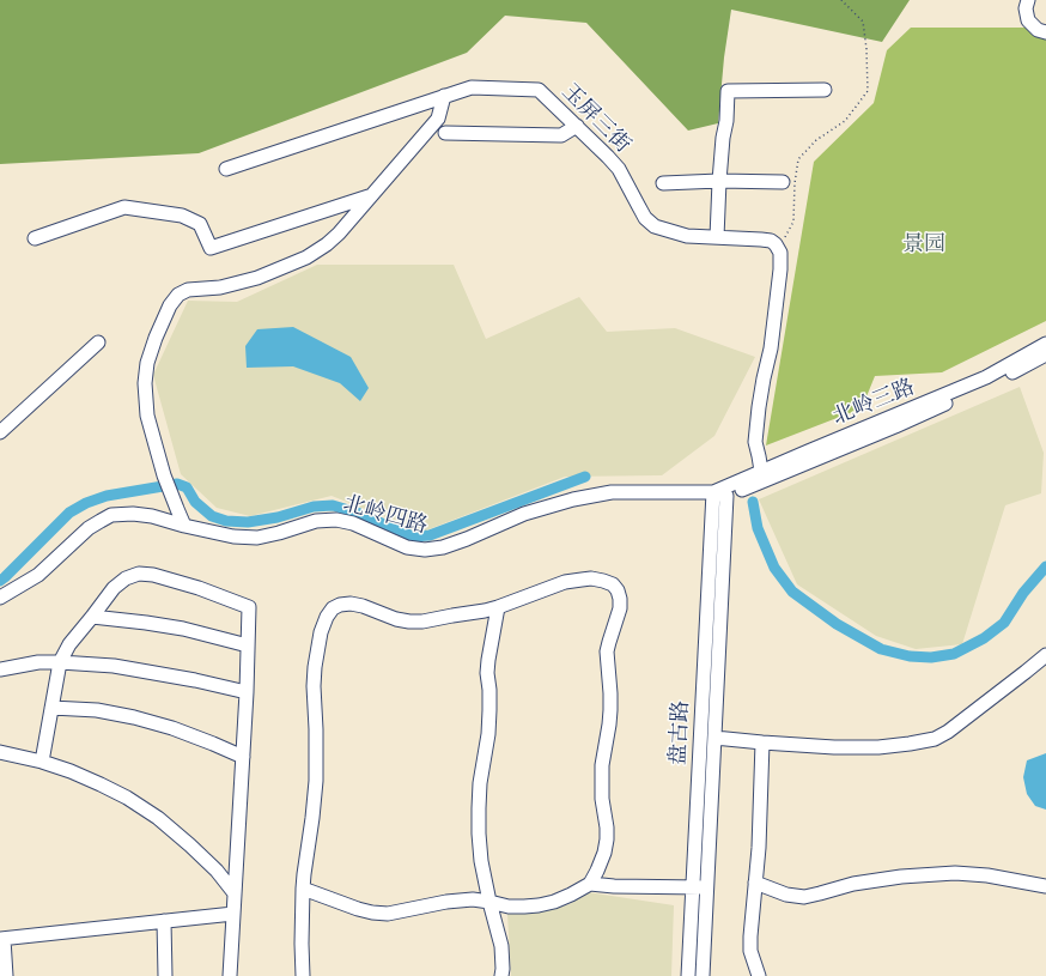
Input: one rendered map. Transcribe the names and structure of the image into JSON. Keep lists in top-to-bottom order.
{
  "streets": {
    "street": [
      "玉屏三街",
      "北岭三路",
      "北岭四路",
      "盘古路"
    ]
  },
  "crossings": [
    ["玉屏三街", "北岭三路"],
    ["北岭三路", "北岭四路"],
    ["北岭三路", "盘古路"],
    ["北岭四路", "盘古路"]
  ],
  "parks": ["景园"]
}
